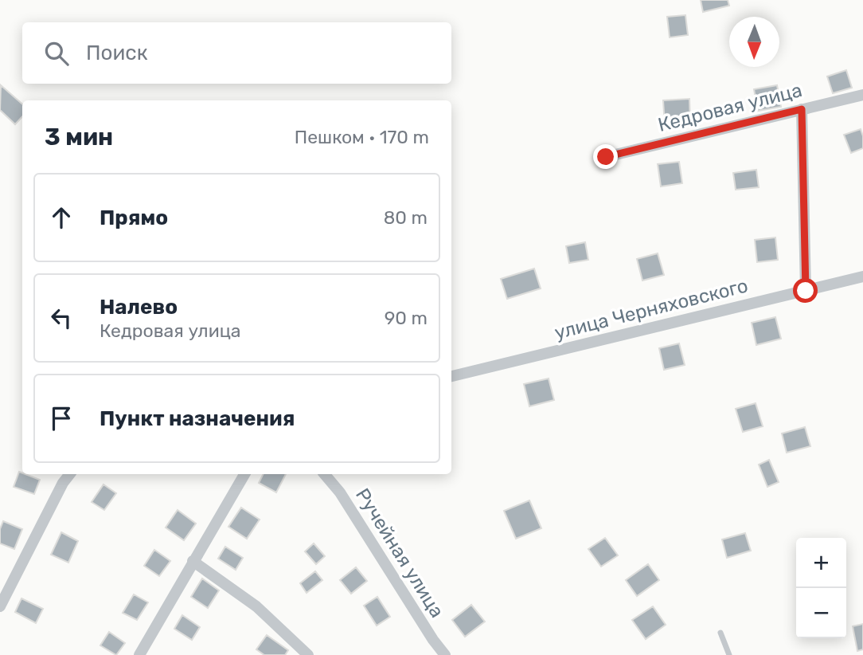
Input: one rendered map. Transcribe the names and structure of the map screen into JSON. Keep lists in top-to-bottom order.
{
  "streets": {
    "street": ["Кедровая улица", "улица Черняховского", "Ручейная улица"]
  },
  "north": "bottom",
  "page": {
    "search": "Поиск",
    "heading": ["3 мин", "Пешком · 170 m"],
    "list": [
      ["Прямо", "80 m"],
      ["Налево", "Кедровая улица", "90 m"],
      "Пункт назначения"
    ],
    "map_buttons": ["+", "−"]
  }
}
